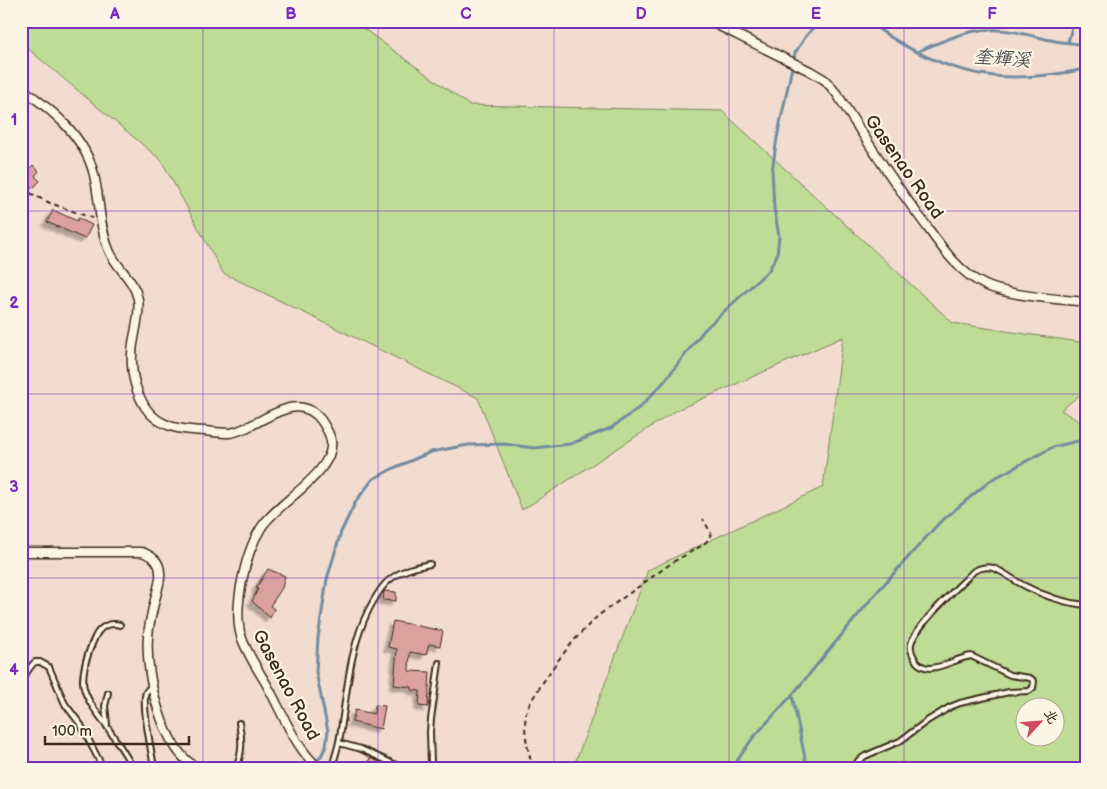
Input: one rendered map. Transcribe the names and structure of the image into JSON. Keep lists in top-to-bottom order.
{
  "streets": {
    "street": ["Gasenao Road"]
  },
  "water": ["奎輝溪"],
  "scale_bar": "100 m",
  "north": "top right",
  "grid": {
    "columns": [
      "A",
      "B",
      "C",
      "D",
      "E",
      "F"
    ],
    "rows": [
      "1",
      "2",
      "3",
      "4"
    ]
  }
}
